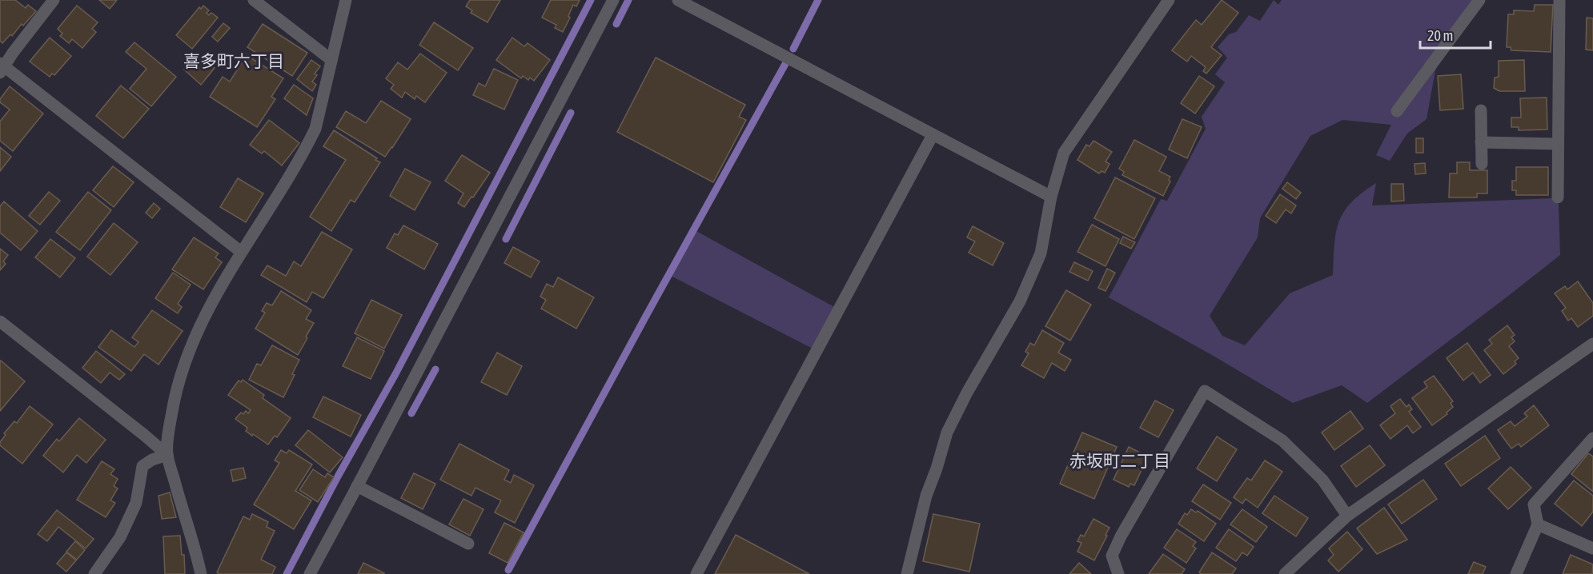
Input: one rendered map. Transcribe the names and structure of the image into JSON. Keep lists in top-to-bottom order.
{
  "districts": ["喜多町六丁目", "赤坂町二丁目"],
  "scale_bar": "20 m"
}
